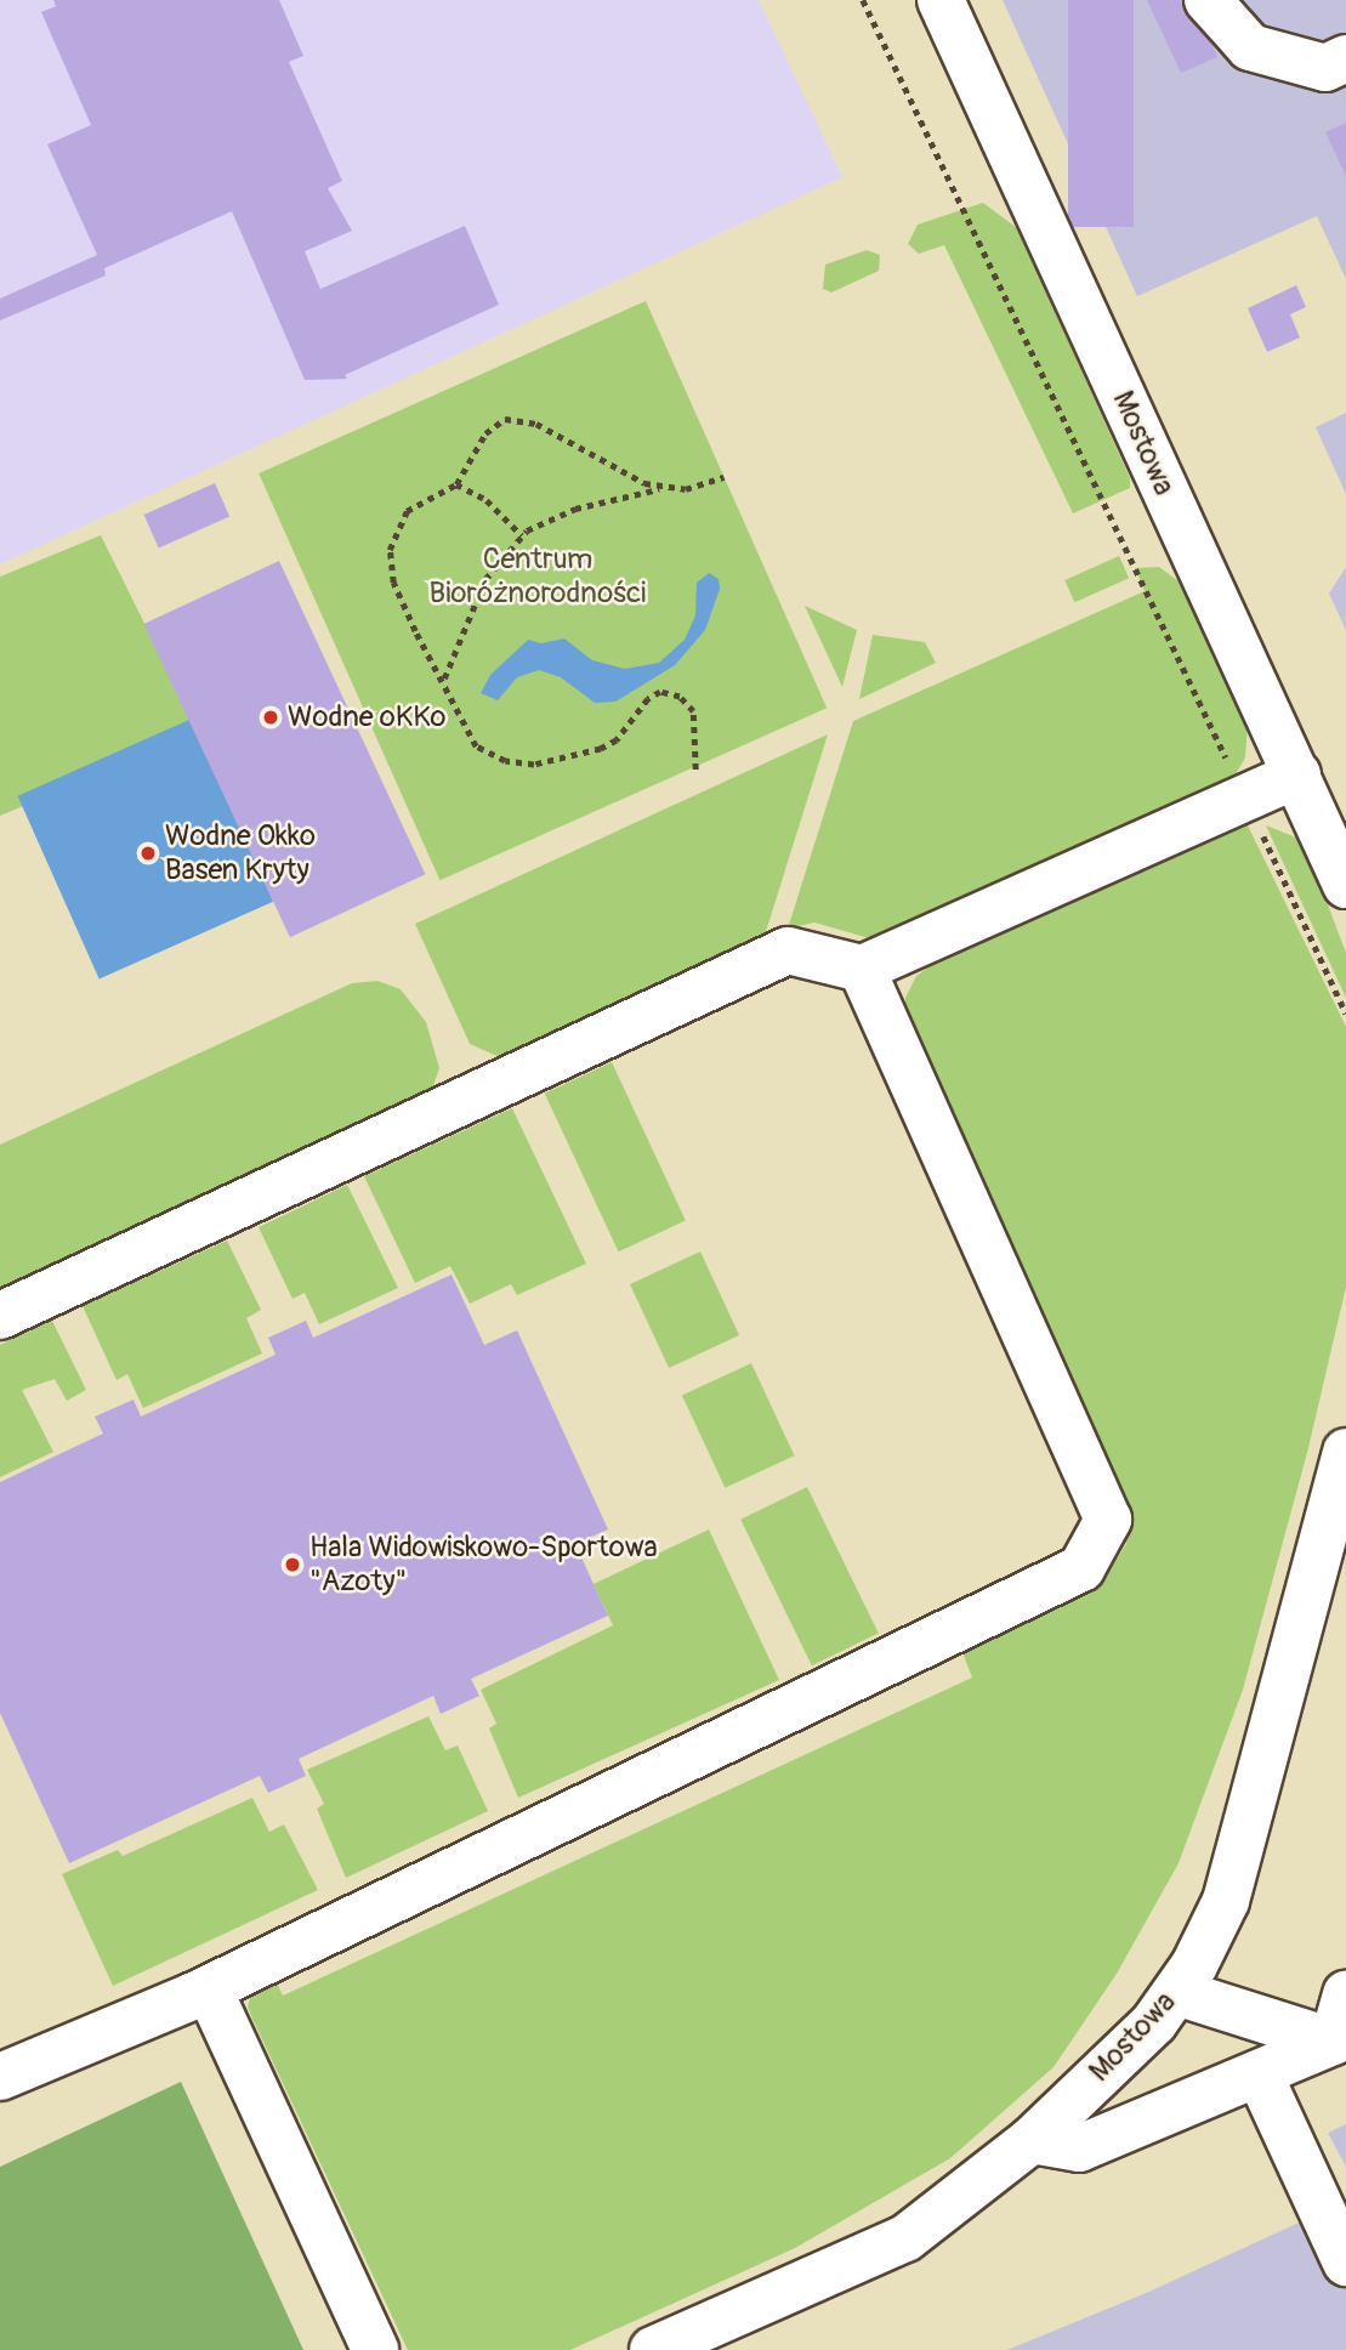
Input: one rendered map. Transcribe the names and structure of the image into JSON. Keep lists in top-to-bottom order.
{
  "streets": {
    "street": ["Mostowa"]
  },
  "parks": ["Centrum Bioróżnorodności"],
  "places": ["Wodne oKKo", "Wodne Okko Basen Kryty", "Hala Widowiskowo-Sportowa \"Azoty\""]
}
